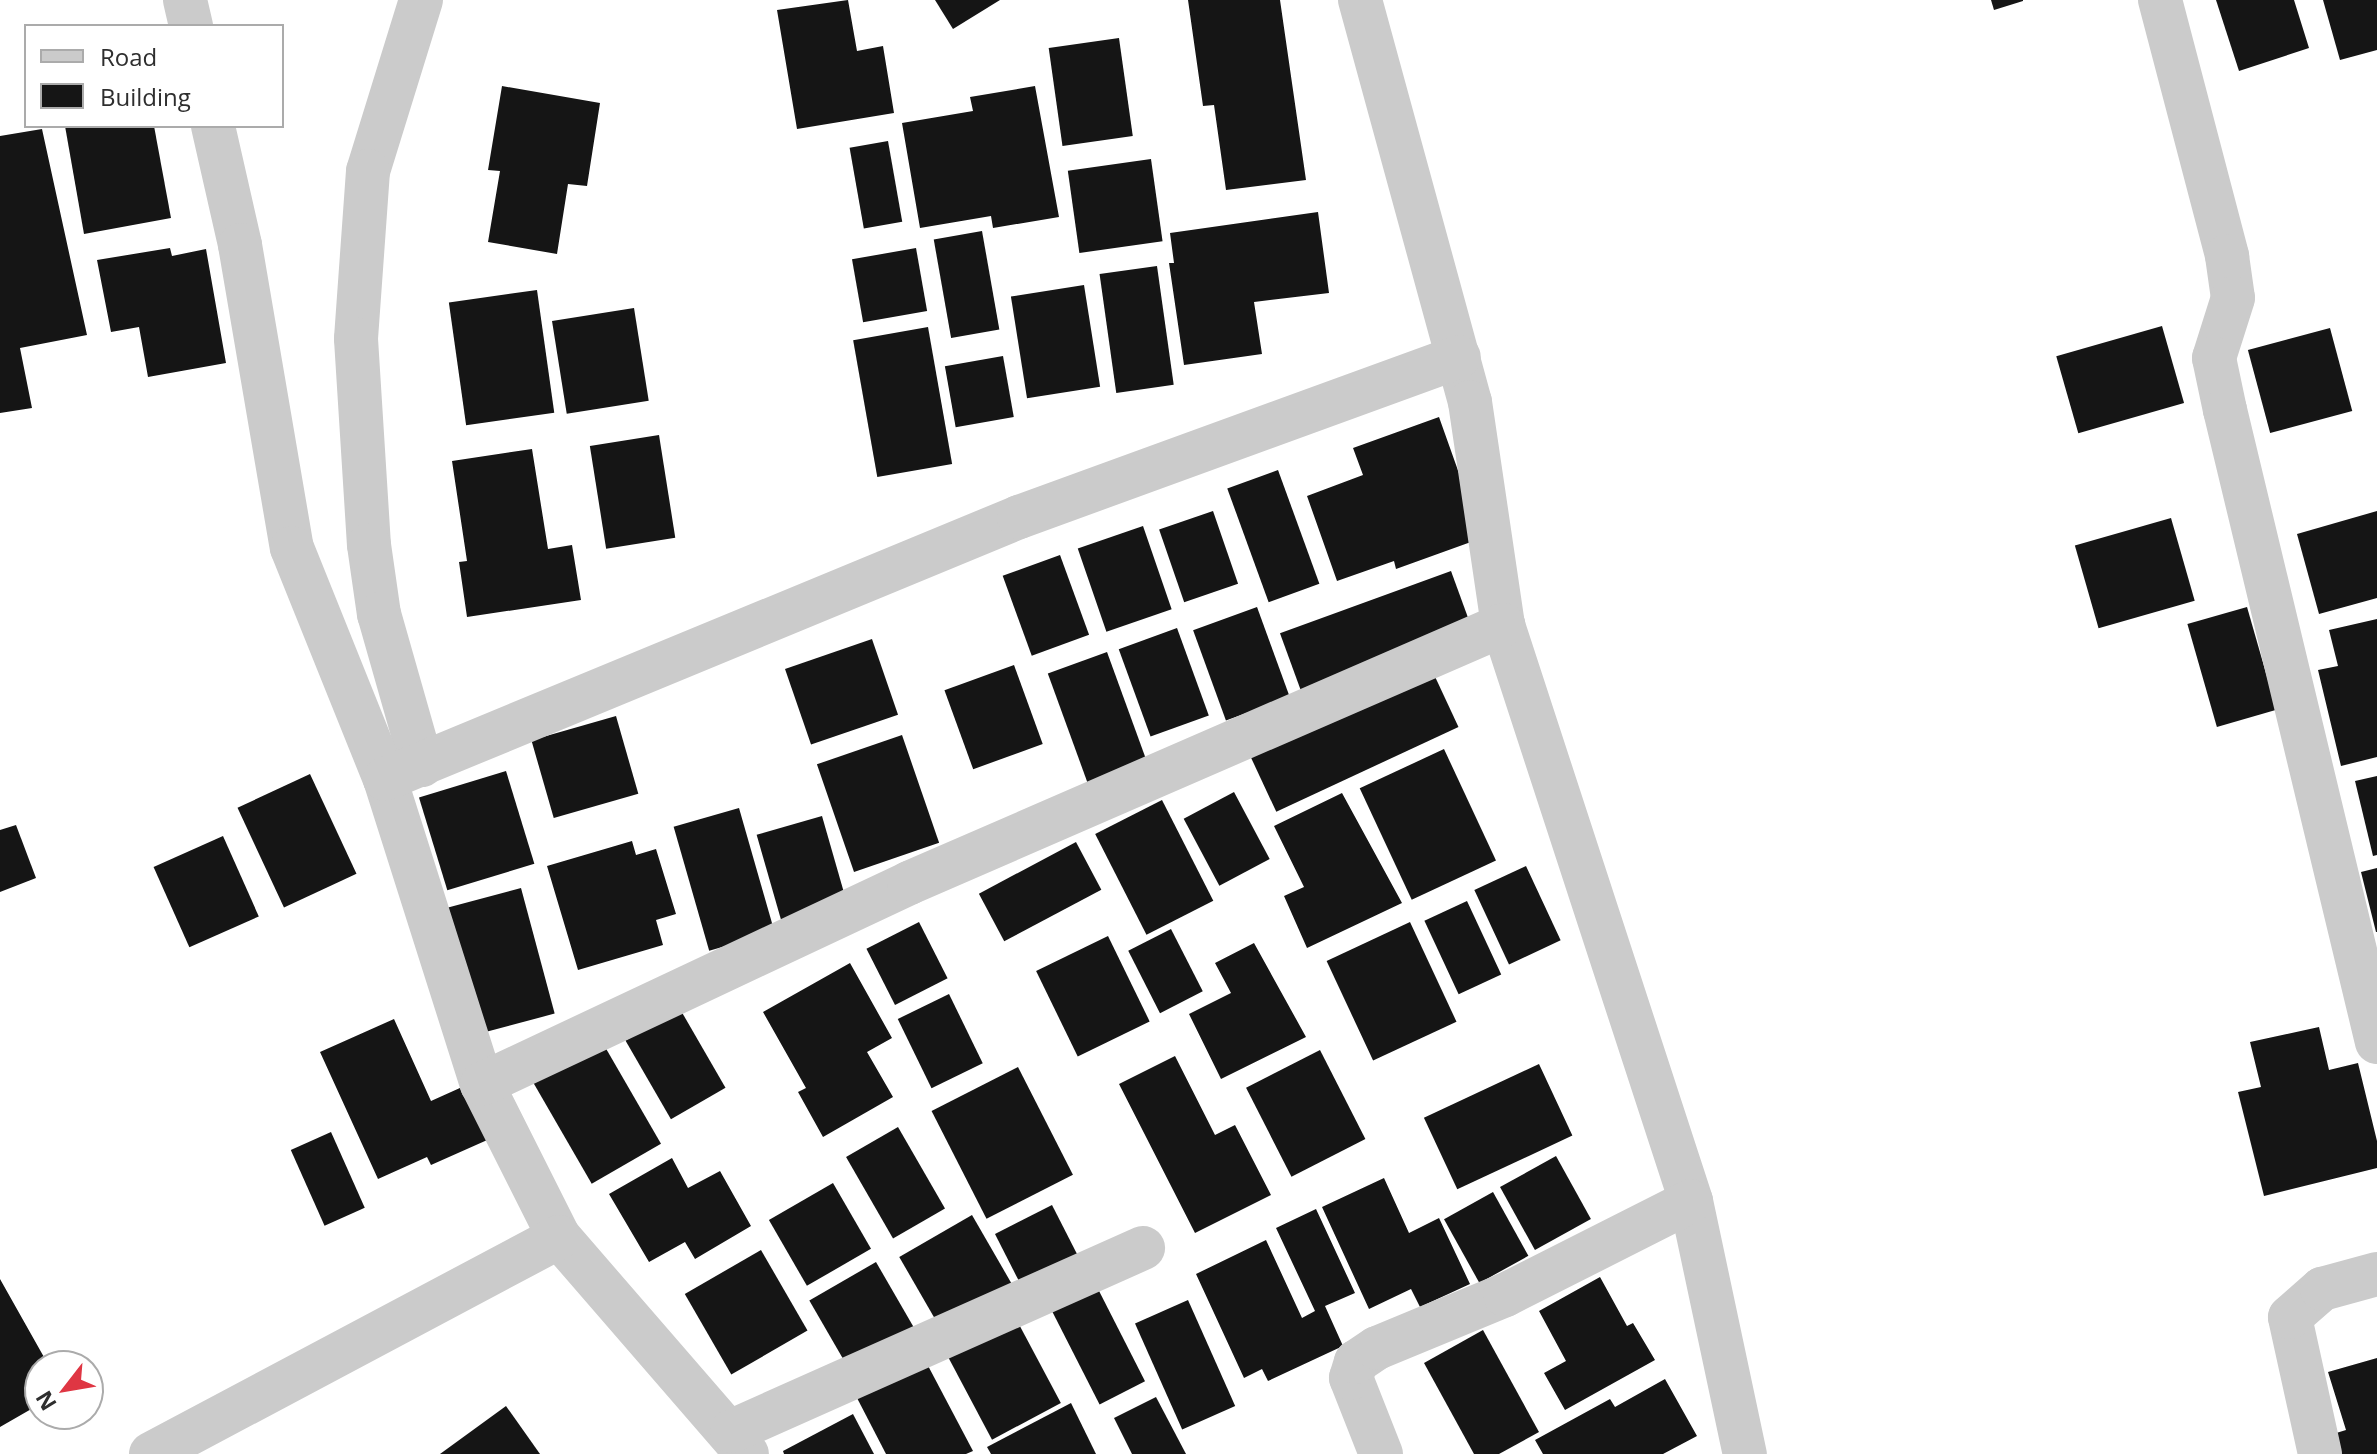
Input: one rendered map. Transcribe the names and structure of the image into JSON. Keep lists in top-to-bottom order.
{
  "legend": ["Road", "Building"],
  "north": "bottom left"
}
